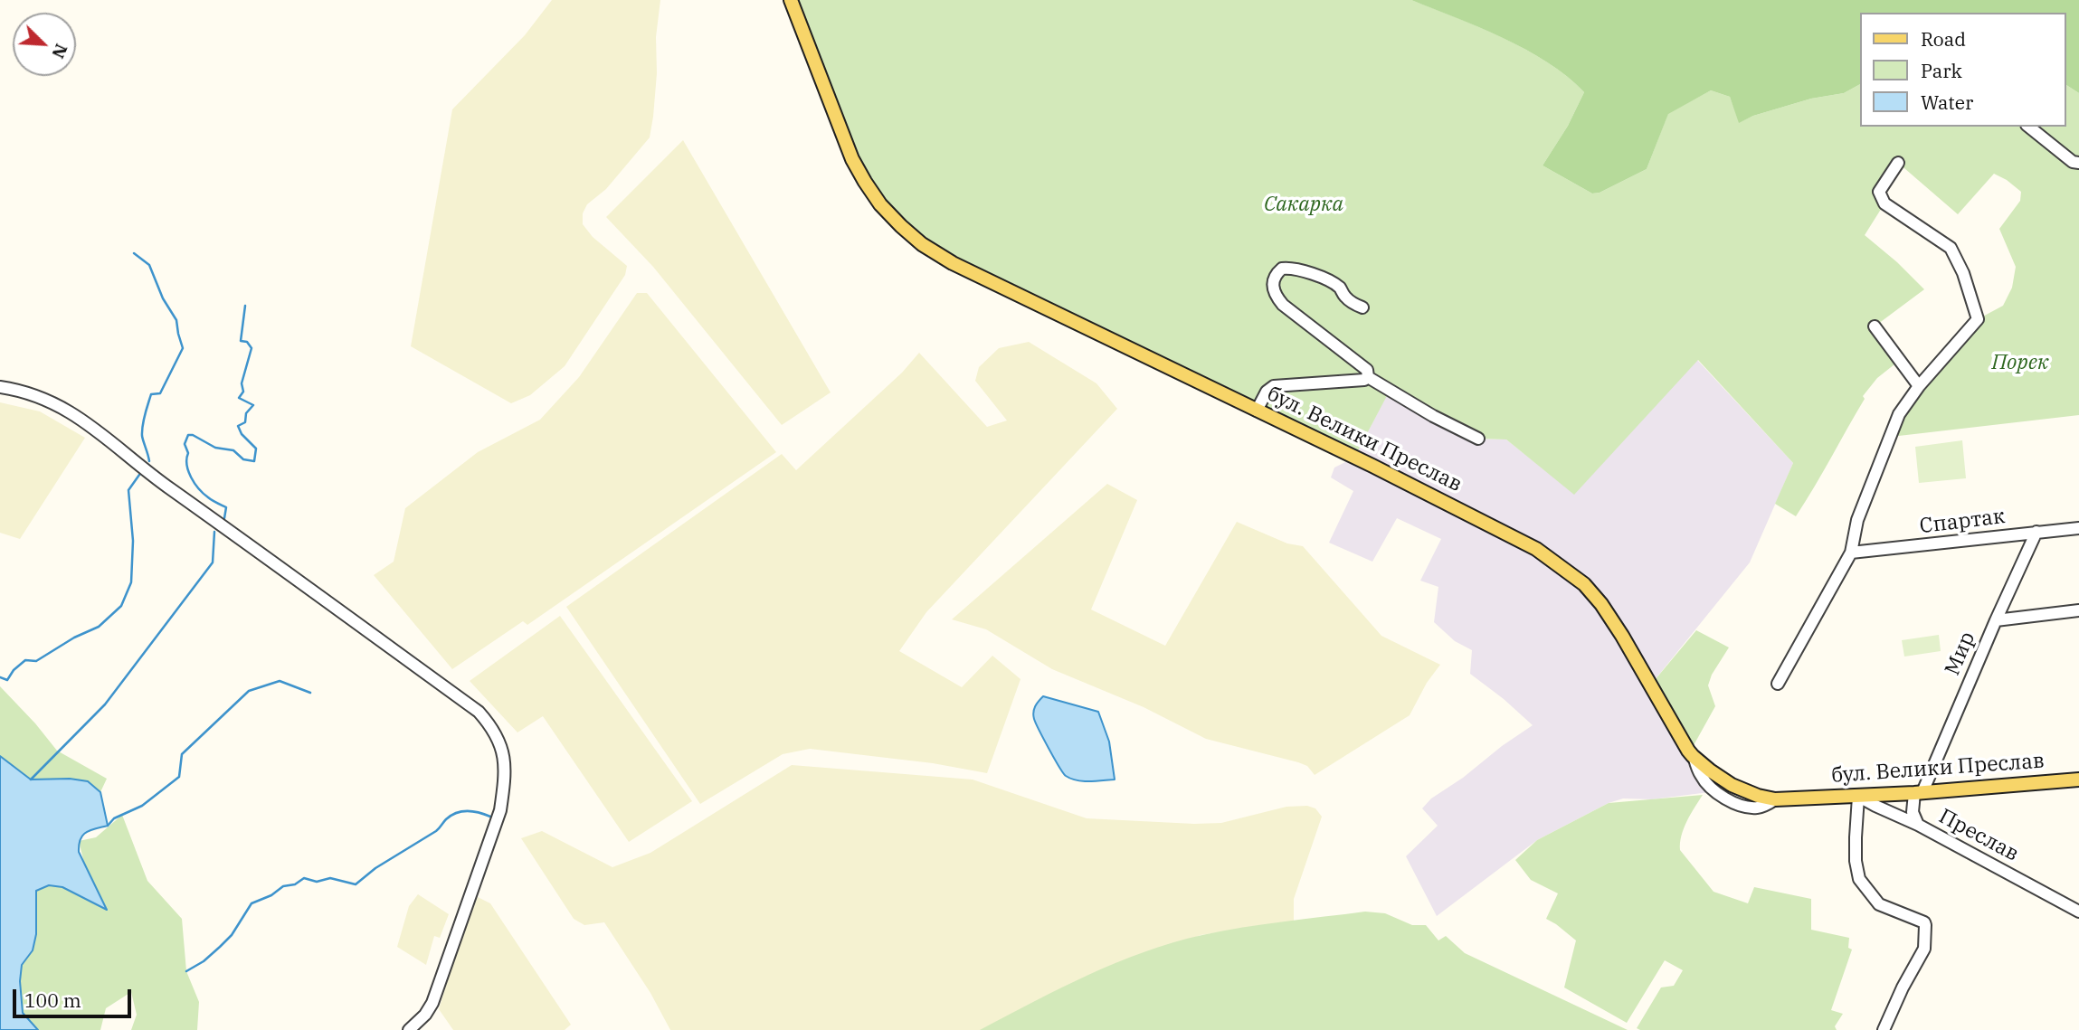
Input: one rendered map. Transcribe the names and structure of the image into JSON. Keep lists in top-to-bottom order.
{
  "streets": {
    "main road": ["бул. Велики Преслав"],
    "street": ["Спартак", "Мир", "Преслав"]
  },
  "crossings": [
    ["бул. Велики Преслав", "Мир"],
    ["бул. Велики Преслав", "Преслав"],
    ["Спартак", "Мир"]
  ],
  "parks": ["Сакарка", "Порек"],
  "legend": ["Road", "Park", "Water"],
  "scale_bar": "100 m",
  "north": "bottom right"
}
